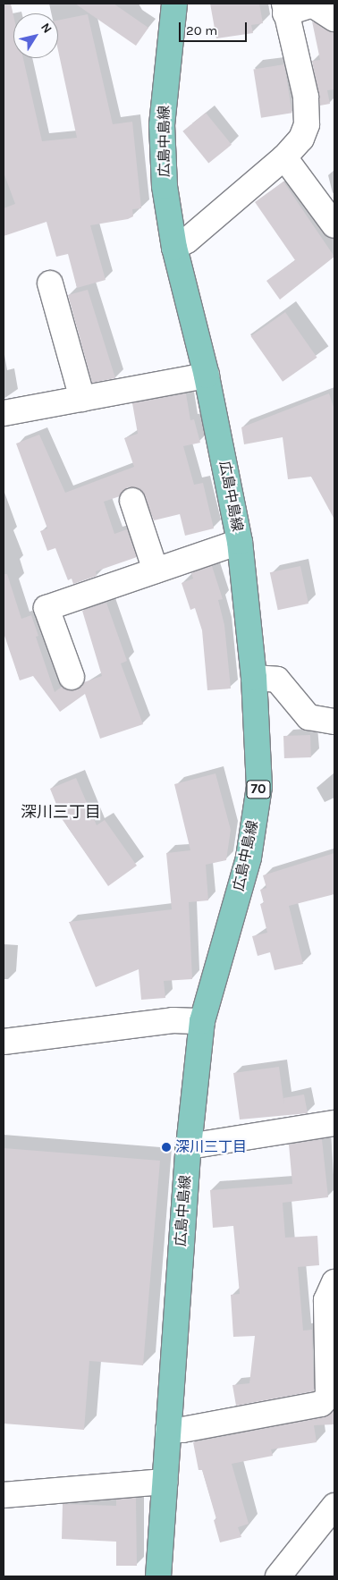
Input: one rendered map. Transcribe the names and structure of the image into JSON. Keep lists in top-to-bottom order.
{
  "streets": {
    "main road": ["広島中島線", "70"]
  },
  "districts": ["深川三丁目"],
  "places": ["深川三丁目"],
  "scale_bar": "20 m",
  "north": "top right"
}
